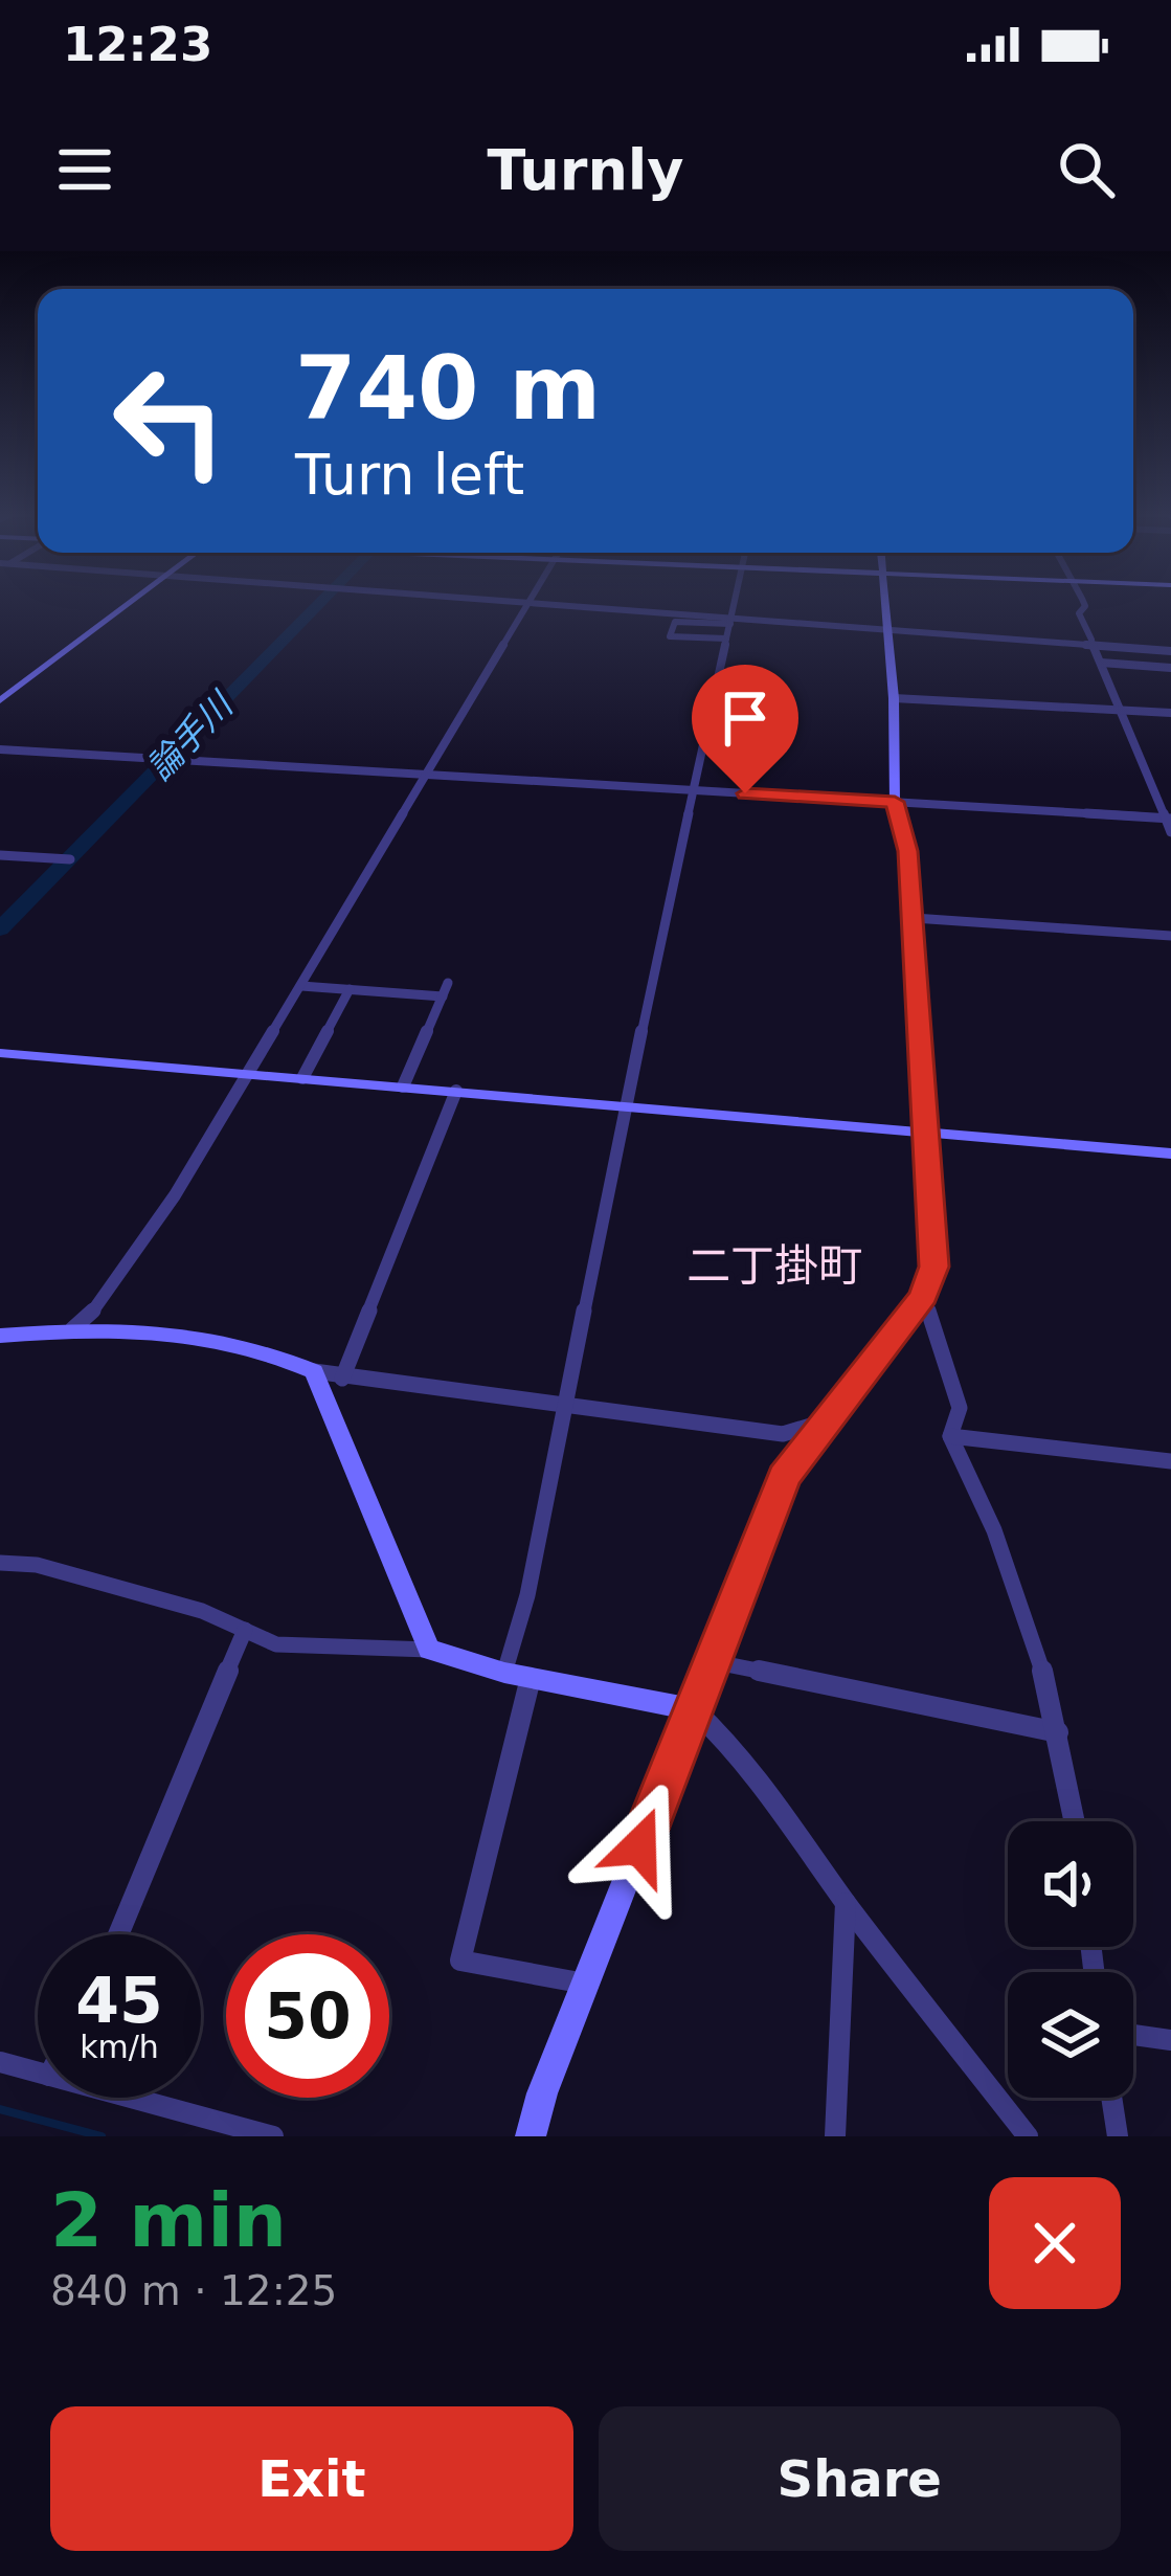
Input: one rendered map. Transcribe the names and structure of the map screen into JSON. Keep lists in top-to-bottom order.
{
  "districts": ["二丁掛町"],
  "water": ["論手川"],
  "page": {
    "status": "12:23",
    "header": "Turnly",
    "turn": ["740 m", "Turn left"],
    "speed": "45 km/h",
    "limit": "50",
    "heading": ["2 min", "840 m · 12:25"],
    "buttons": ["Exit", "Share"]
  }
}
